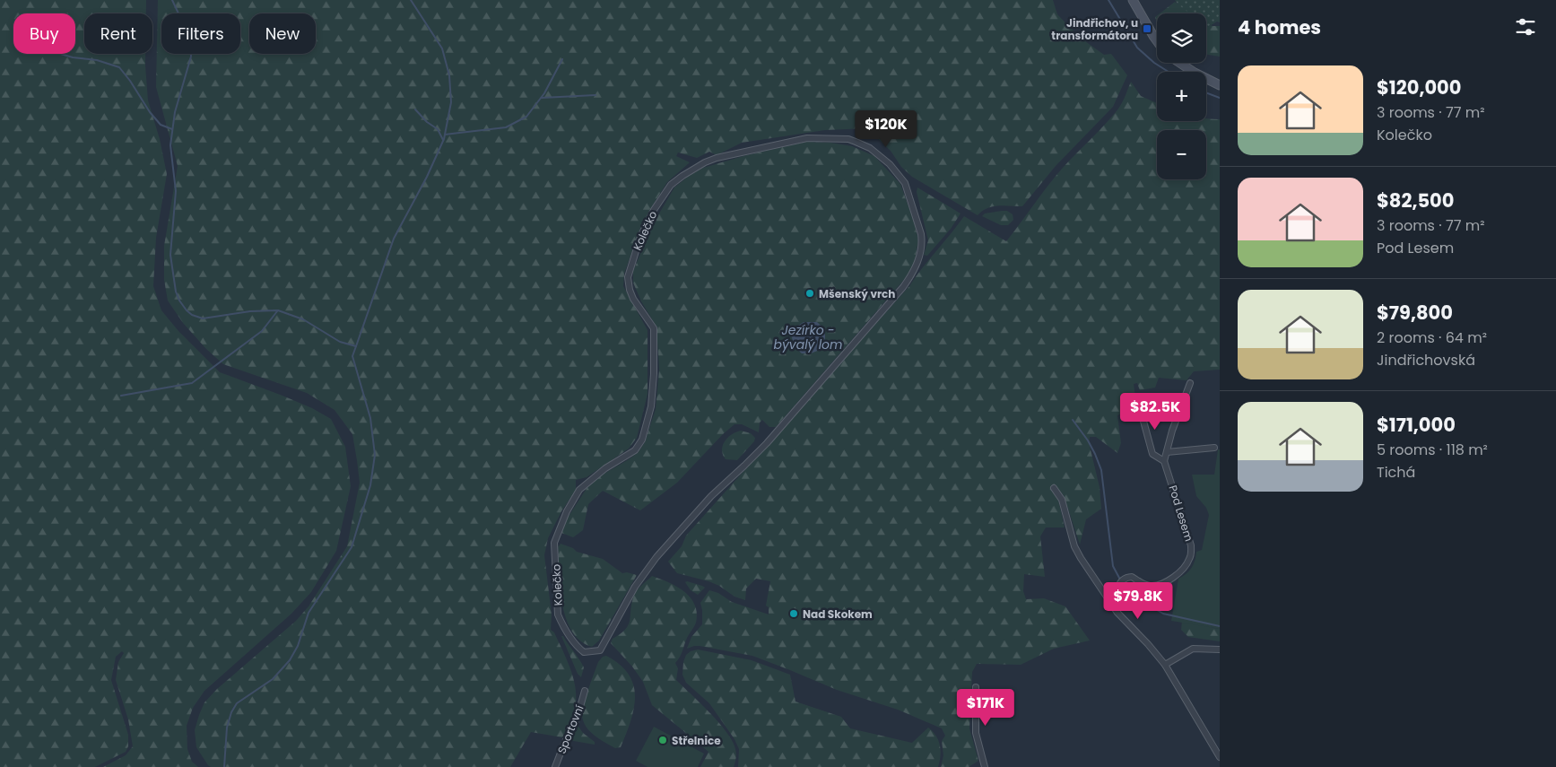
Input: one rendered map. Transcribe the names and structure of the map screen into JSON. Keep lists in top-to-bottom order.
{
  "streets": {
    "street": ["Kolečko", "Pod Lesem", "Sportovní"]
  },
  "water": ["Jezírko - bývalý lom"],
  "places": {
    "transit": ["Jindřichov, u transformátoru"],
    "other": ["Mšenský vrch", "Nad Skokem", "Střelnice"]
  },
  "page": {
    "heading": "4 homes",
    "map_buttons": ["+", "−"],
    "chip": [
      "Buy",
      "Rent",
      "Filters",
      "New"
    ],
    "list": [
      {
        "name": "$120,000",
        "note": "3 rooms · 77 m² · Kolečko"
      },
      {
        "name": "$82,500",
        "note": "3 rooms · 77 m² · Pod Lesem"
      },
      {
        "name": "$79,800",
        "note": "2 rooms · 64 m² · Jindřichovská"
      },
      {
        "name": "$171,000",
        "note": "5 rooms · 118 m² · Tichá"
      }
    ],
    "price": [
      "$120K",
      "$82.5K",
      "$79.8K",
      "$171K"
    ]
  }
}
